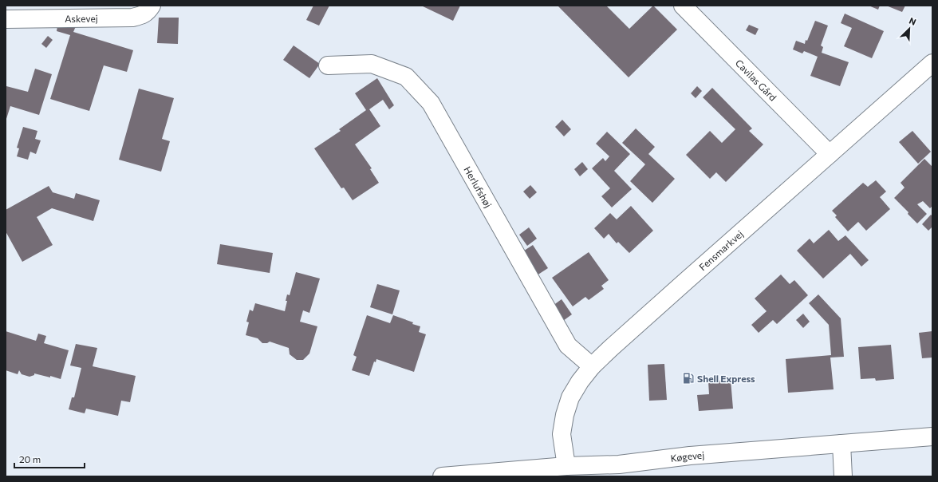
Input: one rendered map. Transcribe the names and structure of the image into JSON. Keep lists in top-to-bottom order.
{
  "streets": {
    "street": [
      "Askevej",
      "Cavilas Gård",
      "Herlufshøj",
      "Fensmarkvej",
      "Køgevej"
    ]
  },
  "crossings": [
    ["Cavilas Gård", "Fensmarkvej"],
    ["Herlufshøj", "Fensmarkvej"],
    ["Fensmarkvej", "Køgevej"]
  ],
  "places": {
    "fuel station": ["Shell Express"]
  },
  "scale_bar": "20 m",
  "north": "top right"
}
